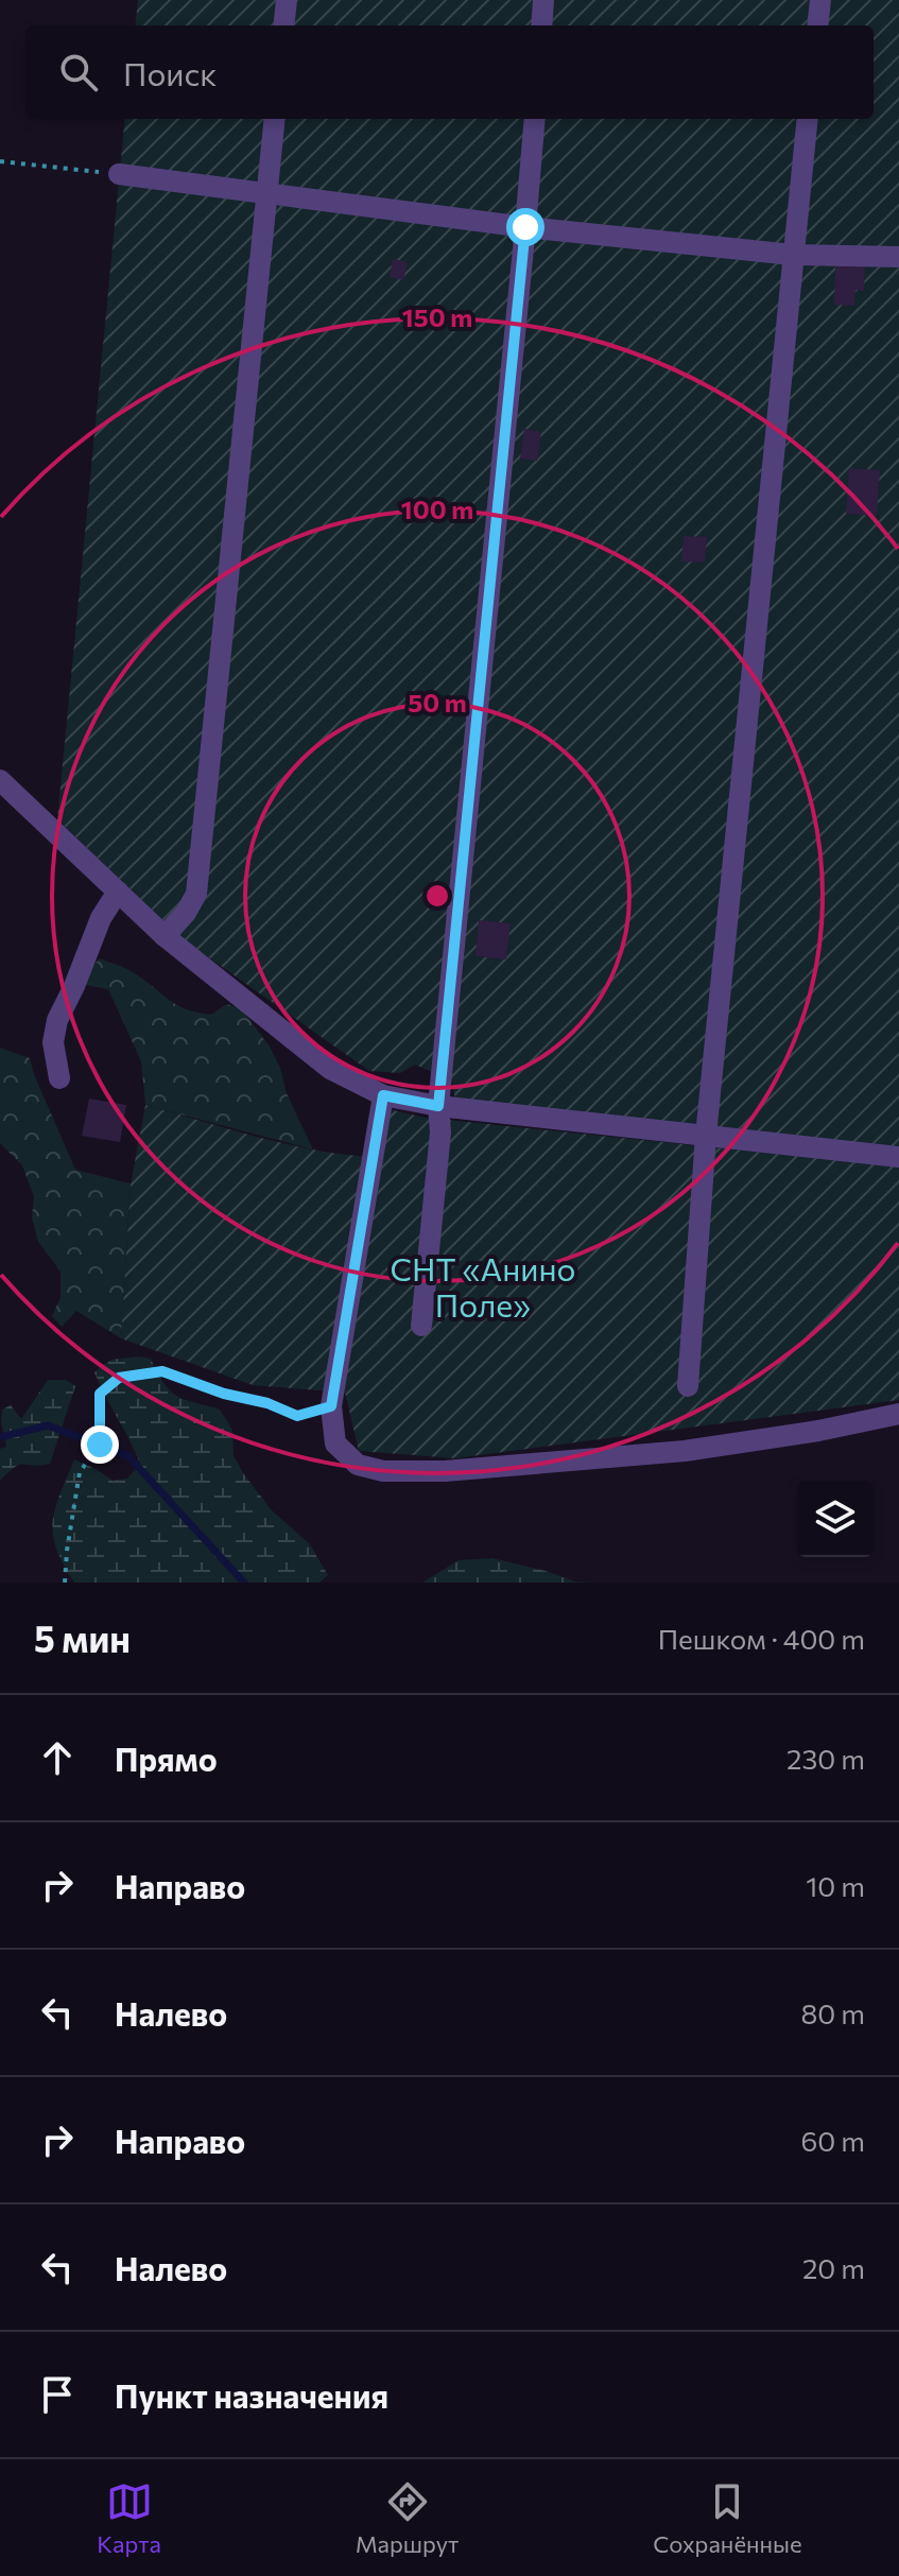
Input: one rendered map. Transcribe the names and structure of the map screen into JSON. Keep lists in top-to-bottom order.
{
  "parks": ["СНТ «Анино Поле»"],
  "page": {
    "search": "Поиск",
    "heading": ["5 мин", "Пешком · 400 m"],
    "list": [
      ["Прямо", "230 m"],
      ["Направо", "10 m"],
      ["Налево", "80 m"],
      ["Направо", "60 m"],
      ["Налево", "20 m"],
      "Пункт назначения"
    ],
    "nav": ["Карта", "Маршрут", "Сохранённые"]
  },
  "rings": ["150 m", "100 m", "50 m"]
}
